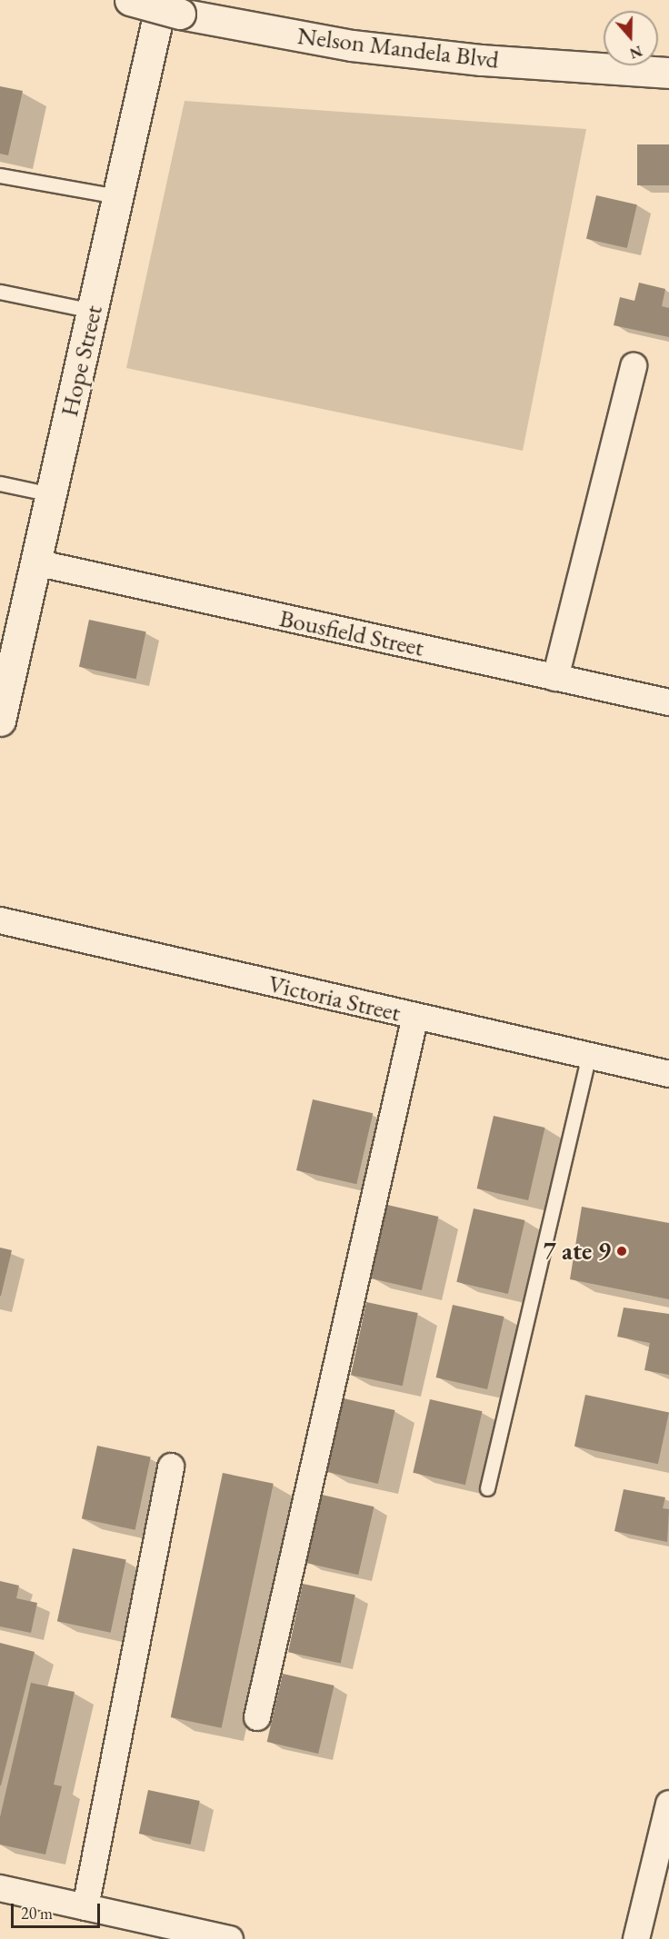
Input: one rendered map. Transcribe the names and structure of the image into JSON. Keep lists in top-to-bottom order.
{
  "streets": {
    "street": [
      "Nelson Mandela Blvd",
      "Hope Street",
      "Bousfield Street",
      "Victoria Street"
    ]
  },
  "crossings": [
    ["Hope Street", "Bousfield Street"]
  ],
  "places": ["7 ate 9"],
  "scale_bar": "20 m",
  "north": "bottom"
}
